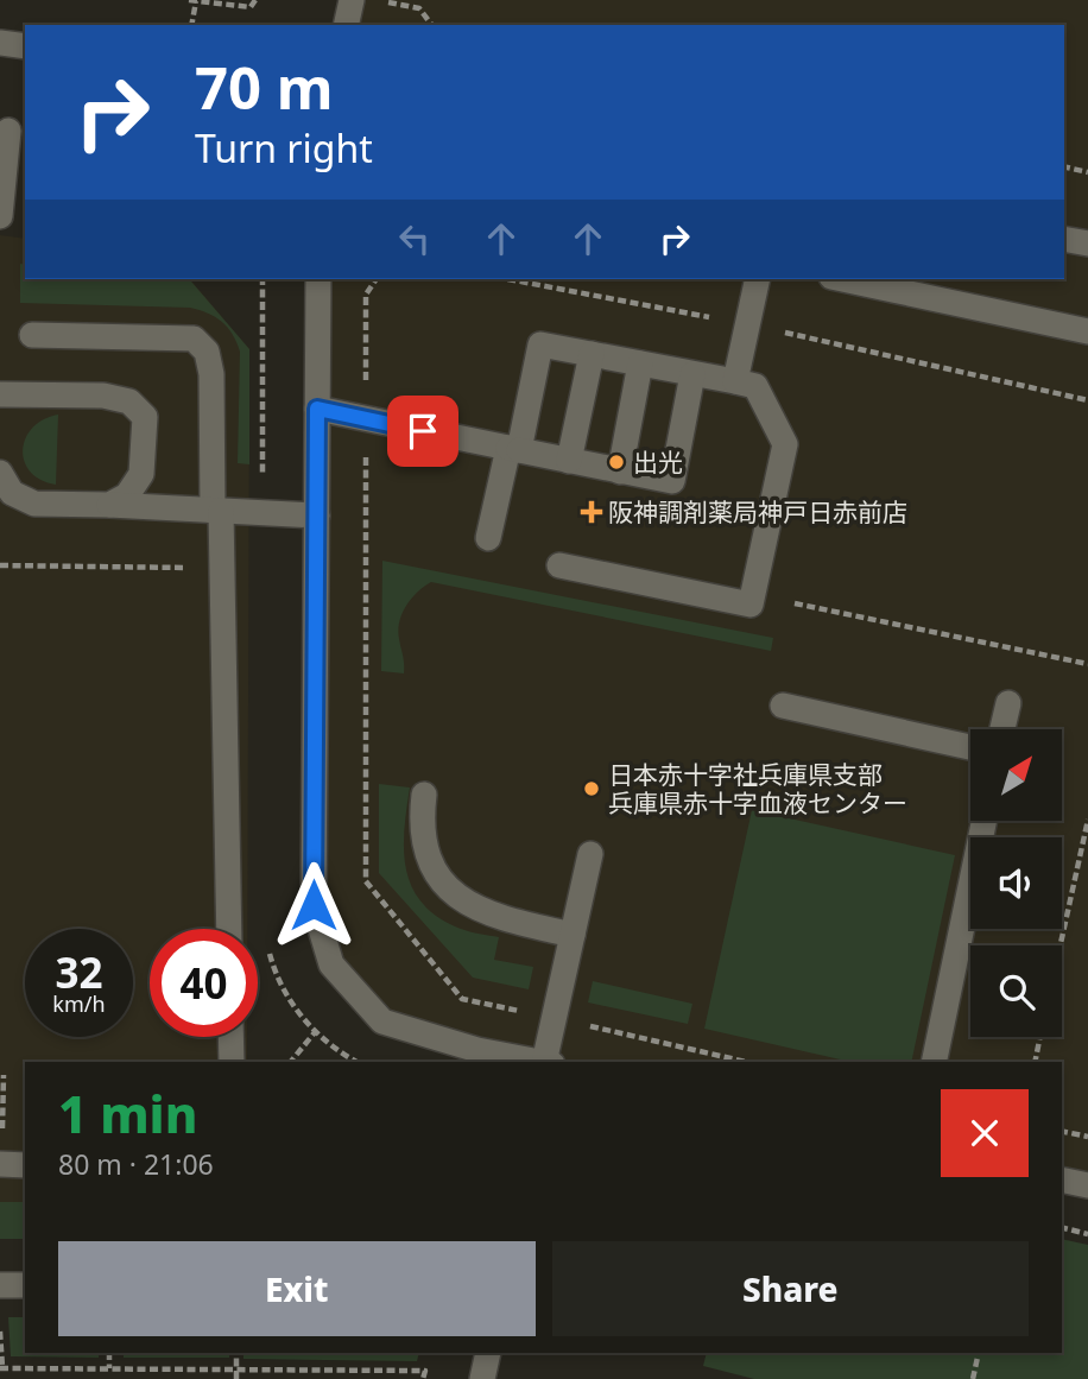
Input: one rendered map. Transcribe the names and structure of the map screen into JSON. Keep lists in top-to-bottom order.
{
  "places": {
    "other": ["出光", "日本赤十字社兵庫県支部 兵庫県赤十字血液センター"],
    "health": ["阪神調剤薬局神戸日赤前店"]
  },
  "north": "top right",
  "page": {
    "turn": ["70 m", "Turn right"],
    "speed": "32 km/h",
    "limit": "40",
    "heading": ["1 min", "80 m · 21:06"],
    "buttons": ["Exit", "Share"]
  }
}
